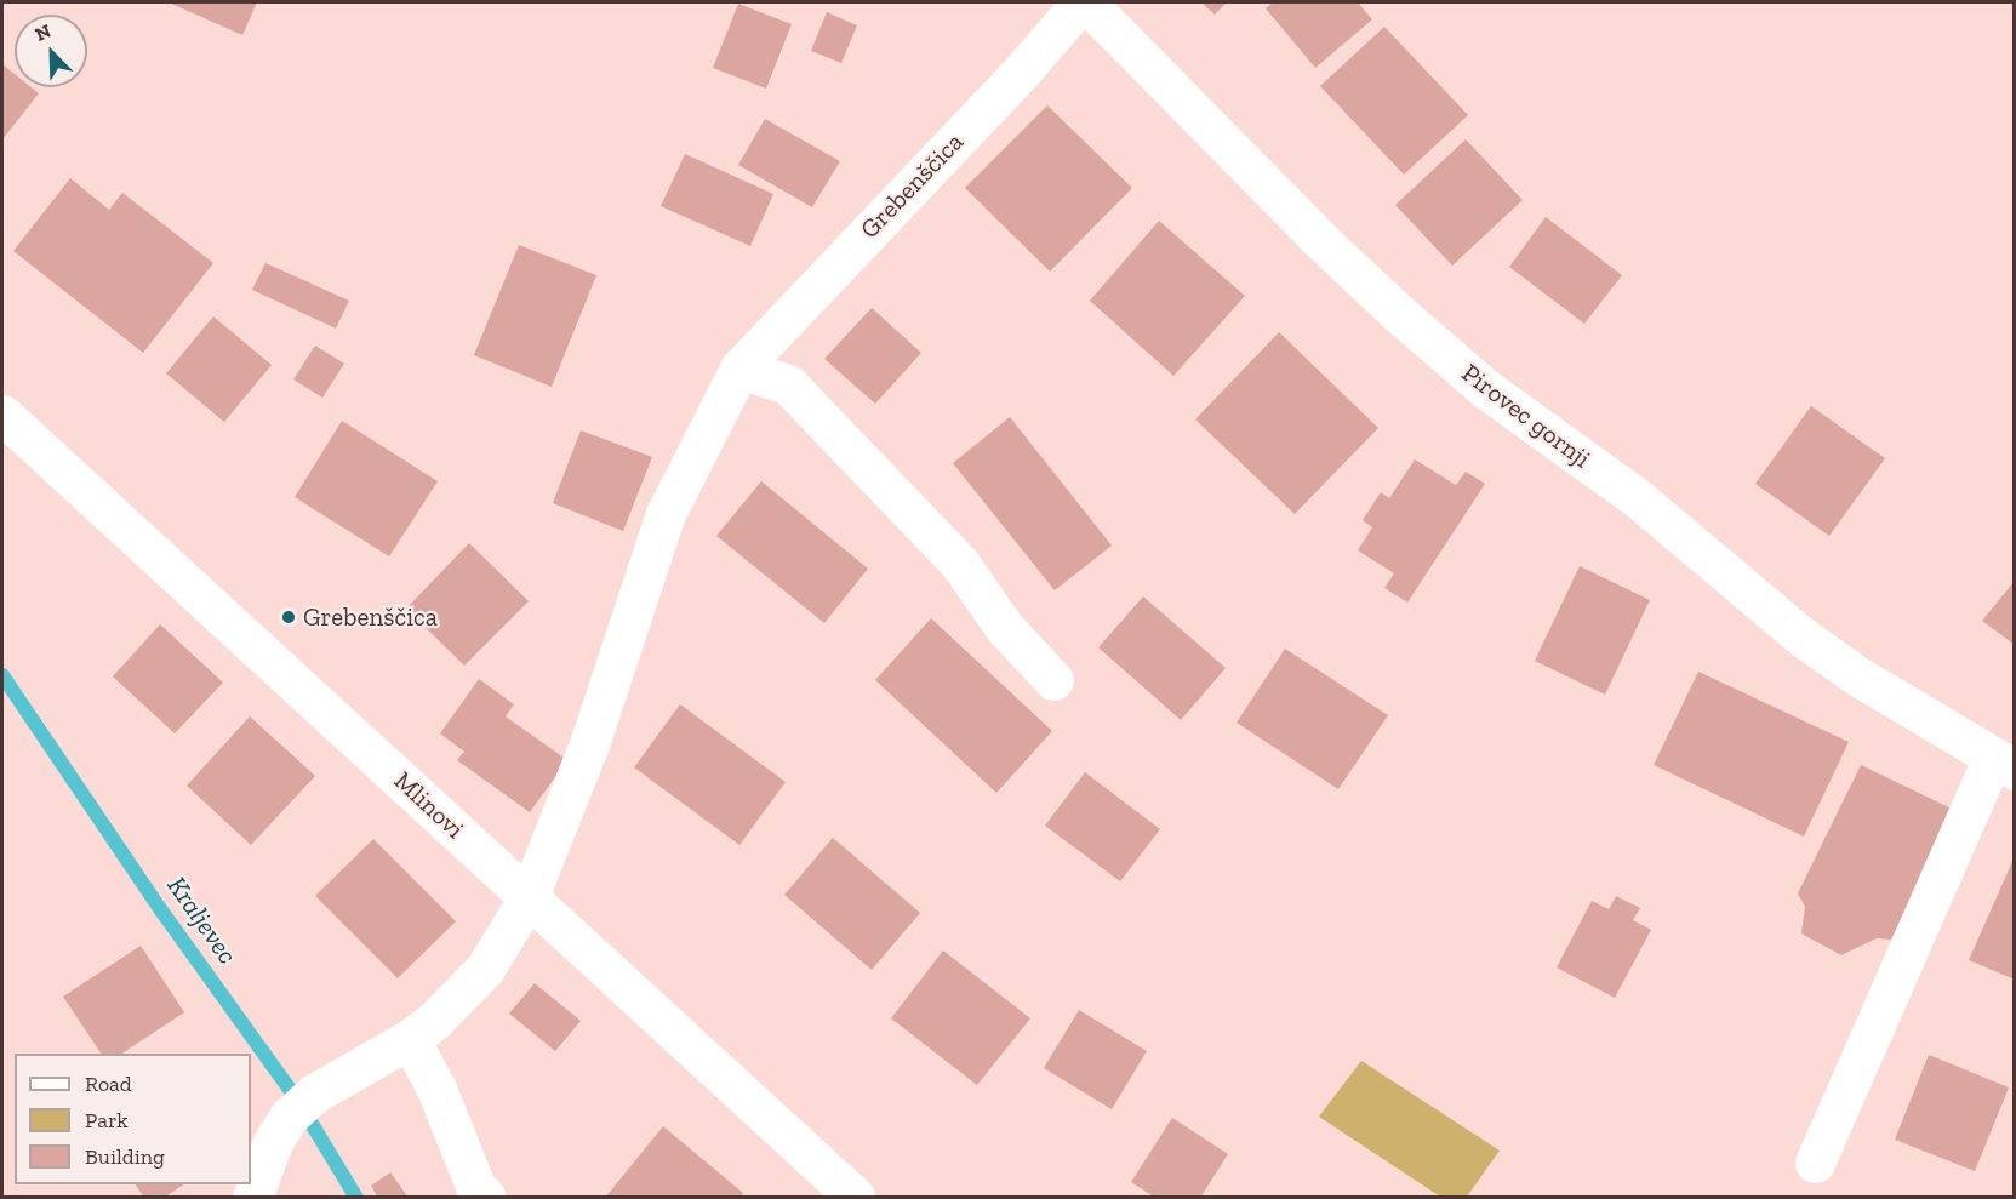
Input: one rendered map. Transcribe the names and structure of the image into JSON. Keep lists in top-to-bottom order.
{
  "streets": {
    "street": ["Grebenščica", "Pirovec gornji", "Mlinovi"]
  },
  "crossings": [
    ["Grebenščica", "Pirovec gornji"],
    ["Grebenščica", "Mlinovi"]
  ],
  "water": ["Kraljevec"],
  "places": ["Grebenščica"],
  "legend": ["Road", "Park", "Building"],
  "north": "top left"
}
